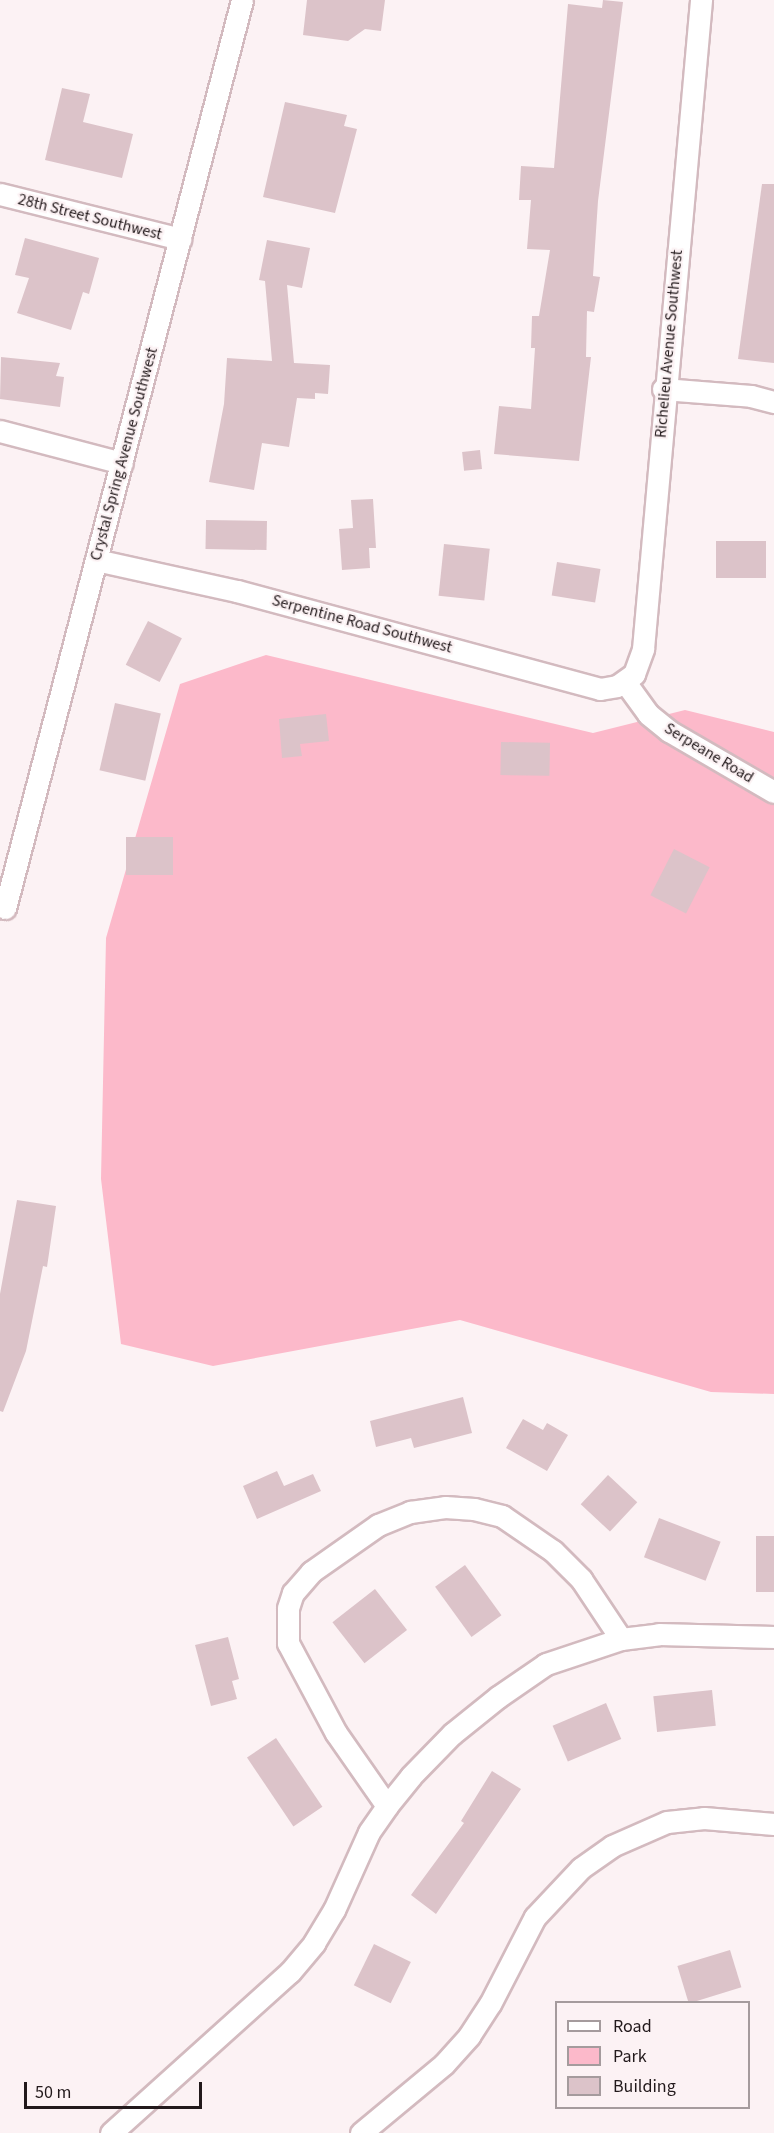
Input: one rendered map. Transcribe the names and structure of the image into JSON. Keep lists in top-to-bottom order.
{
  "streets": {
    "street": [
      "28th Street Southwest",
      "Richelieu Avenue Southwest",
      "Crystal Spring Avenue Southwest",
      "Serpentine Road Southwest",
      "Serpeane Road"
    ]
  },
  "crossings": [
    ["28th Street Southwest", "Crystal Spring Avenue Southwest"],
    ["Richelieu Avenue Southwest", "Serpentine Road Southwest"],
    ["Richelieu Avenue Southwest", "Serpeane Road"],
    ["Crystal Spring Avenue Southwest", "Serpentine Road Southwest"],
    ["Serpentine Road Southwest", "Serpeane Road"]
  ],
  "legend": ["Road", "Park", "Building"],
  "scale_bar": "50 m"
}
